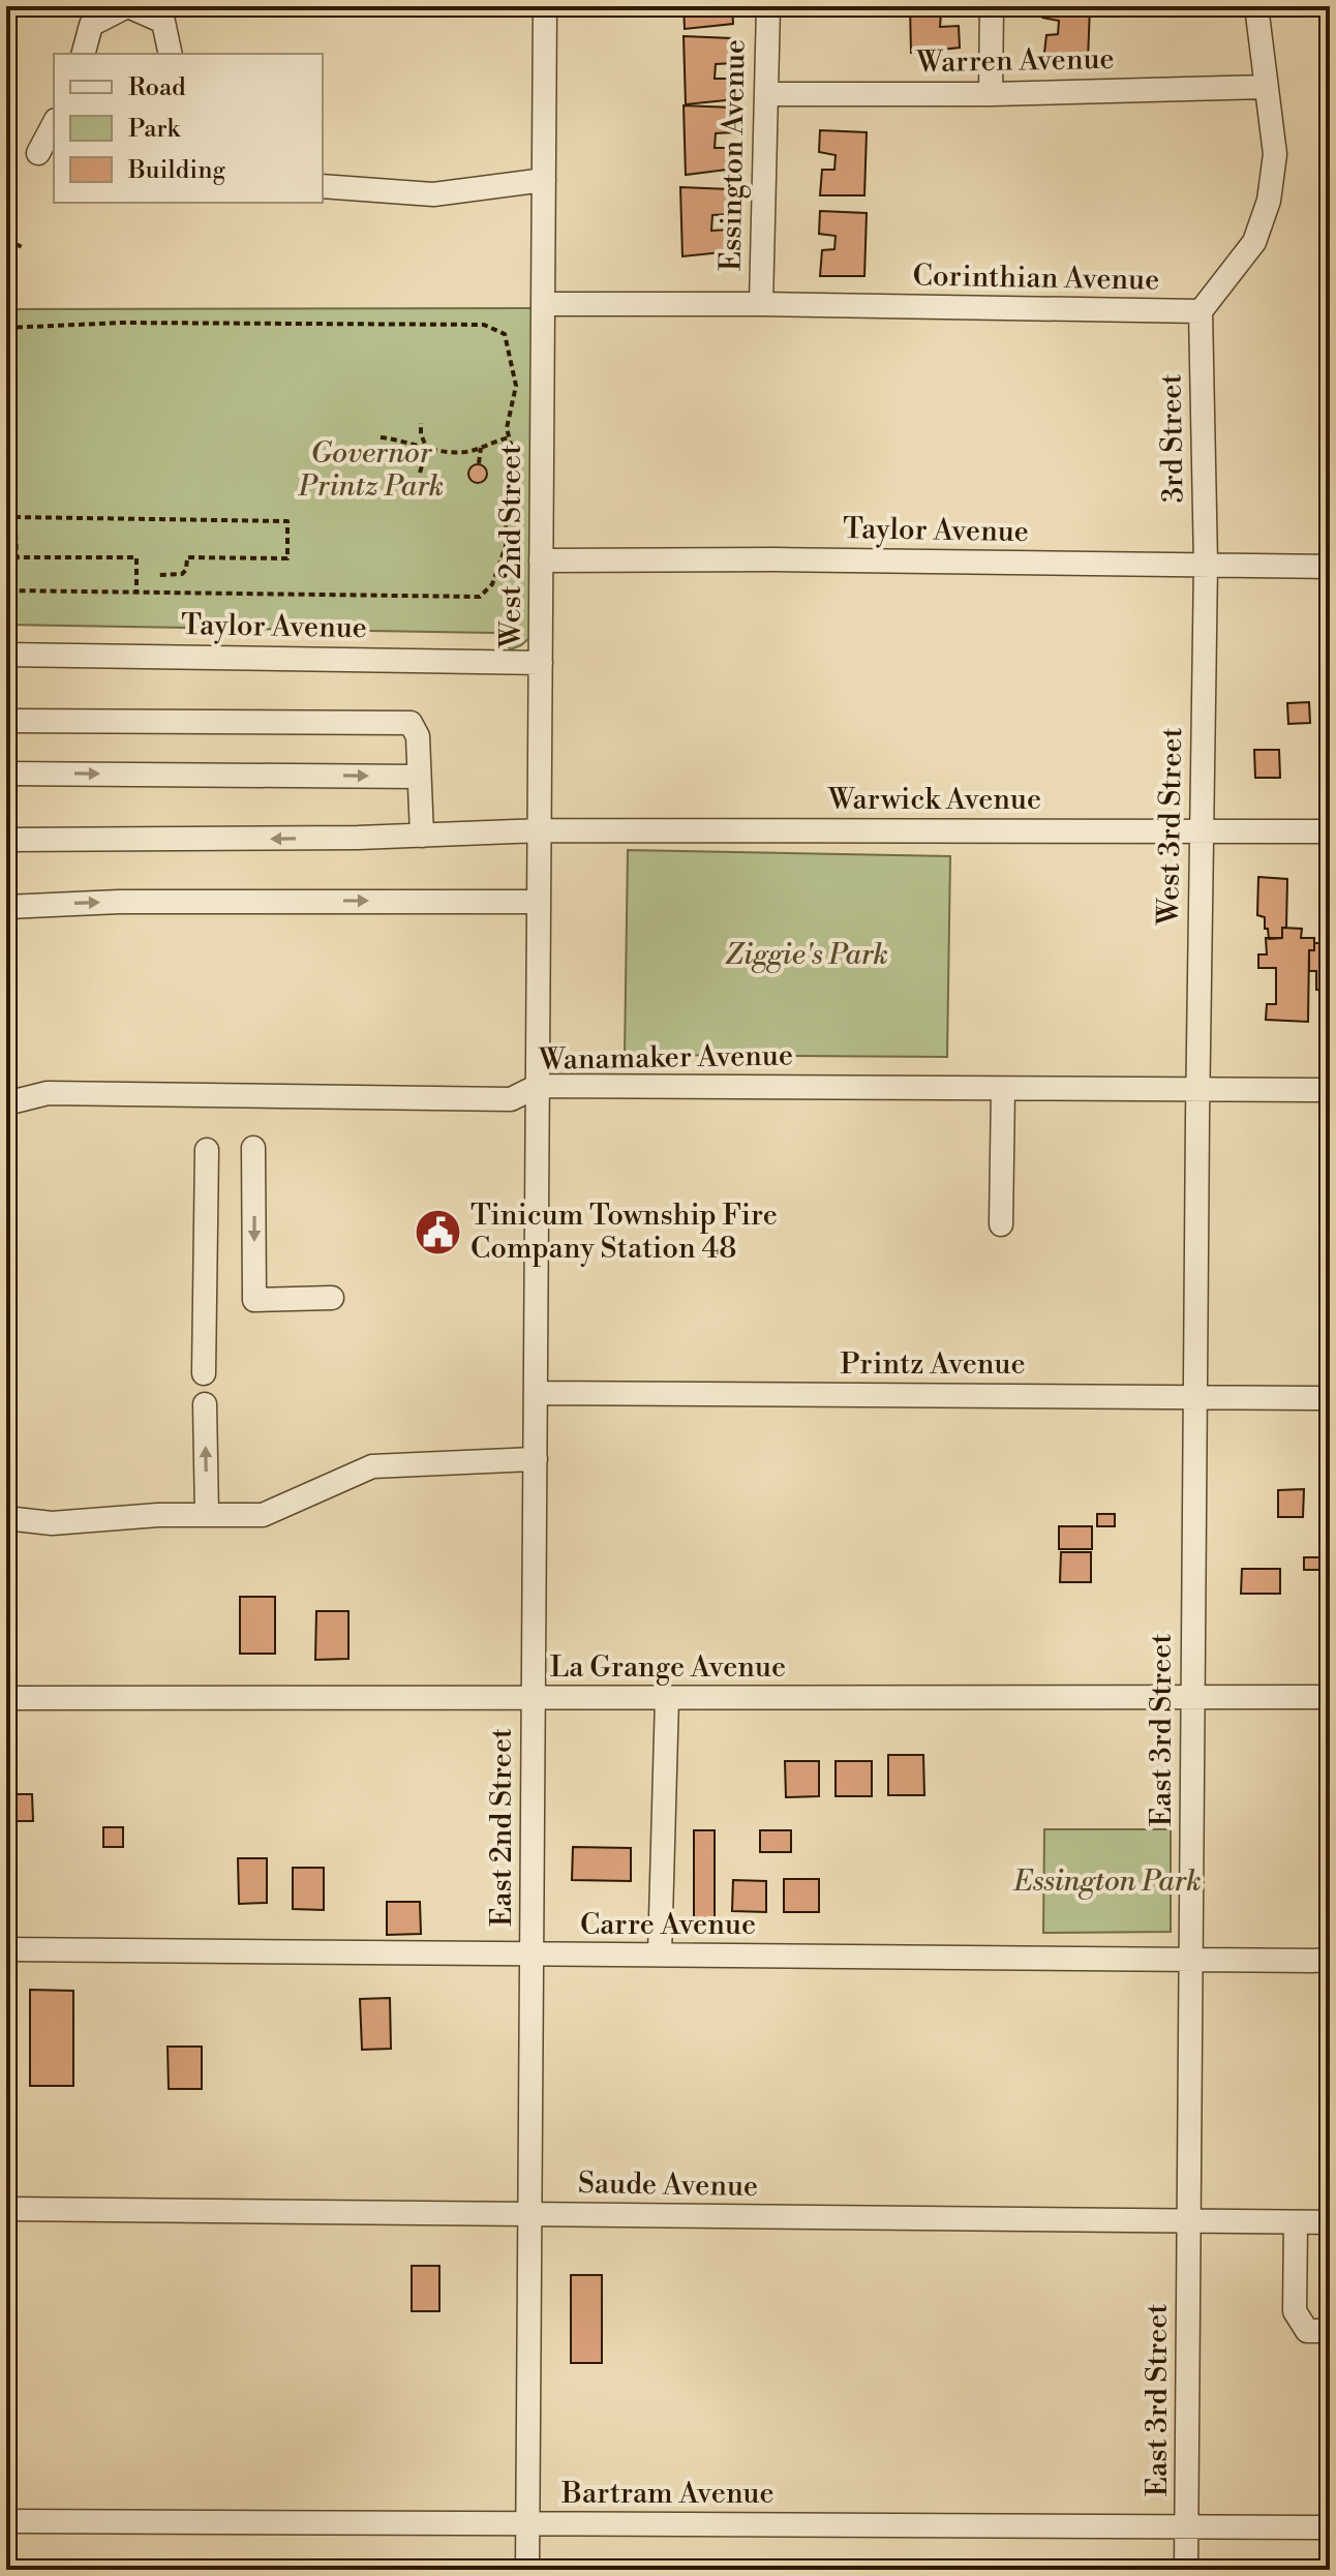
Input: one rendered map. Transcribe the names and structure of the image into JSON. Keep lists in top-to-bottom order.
{
  "streets": {
    "street": [
      "Warren Avenue",
      "Essington Avenue",
      "Corinthian Avenue",
      "3rd Street",
      "Taylor Avenue",
      "West 2nd Street",
      "Warwick Avenue",
      "West 3rd Street",
      "Wanamaker Avenue",
      "Printz Avenue",
      "La Grange Avenue",
      "East 3rd Street",
      "East 2nd Street",
      "Carre Avenue",
      "Saude Avenue",
      "Bartram Avenue"
    ]
  },
  "crossings": [
    ["Warren Avenue", "Essington Avenue"],
    ["Essington Avenue", "Corinthian Avenue"],
    ["Corinthian Avenue", "3rd Street"],
    ["Corinthian Avenue", "West 2nd Street"],
    ["3rd Street", "Taylor Avenue"],
    ["3rd Street", "West 3rd Street"],
    ["Taylor Avenue", "West 2nd Street"],
    ["Taylor Avenue", "West 3rd Street"],
    ["West 2nd Street", "Warwick Avenue"],
    ["West 2nd Street", "Wanamaker Avenue"],
    ["West 2nd Street", "East 2nd Street"],
    ["Warwick Avenue", "West 3rd Street"],
    ["West 3rd Street", "Wanamaker Avenue"],
    ["West 3rd Street", "East 3rd Street"],
    ["Wanamaker Avenue", "East 3rd Street"],
    ["Wanamaker Avenue", "East 2nd Street"],
    ["Printz Avenue", "East 3rd Street"],
    ["Printz Avenue", "East 2nd Street"],
    ["La Grange Avenue", "East 3rd Street"],
    ["La Grange Avenue", "East 2nd Street"],
    ["East 3rd Street", "Carre Avenue"],
    ["East 3rd Street", "Saude Avenue"],
    ["East 3rd Street", "Bartram Avenue"],
    ["East 2nd Street", "Carre Avenue"],
    ["East 2nd Street", "Saude Avenue"],
    ["East 2nd Street", "Bartram Avenue"]
  ],
  "parks": ["Governor Printz Park", "Ziggie's Park", "Essington Park"],
  "places": {
    "public building": ["Tinicum Township Fire Company Station 48"]
  },
  "legend": ["Road", "Park", "Building"]
}
